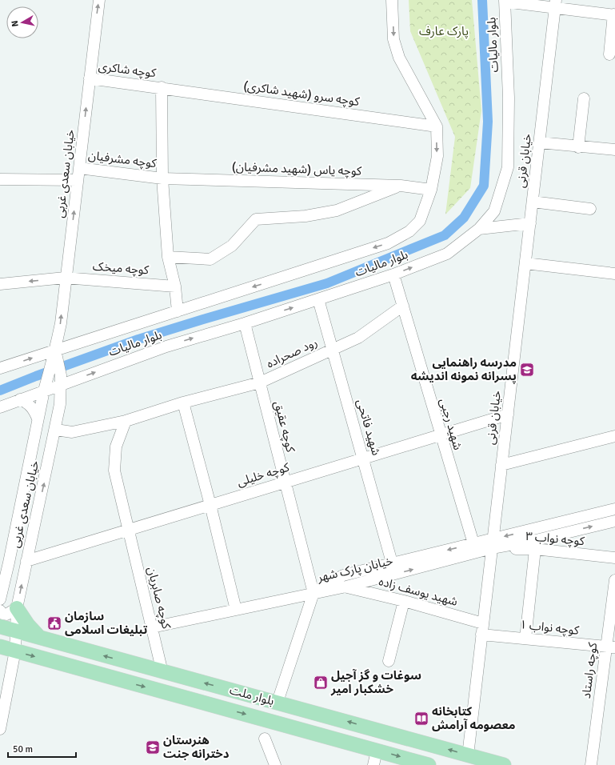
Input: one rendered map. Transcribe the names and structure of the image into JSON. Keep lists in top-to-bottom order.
{
  "streets": {
    "main road": ["بلوار ملت"],
    "street": [
      "بلوار مالیات",
      "کوچه شاکری",
      "کوچه سرو (شهید شاکری)",
      "کوچه مشرفیان",
      "خیابان قرنی",
      "کوچه یاس (شهید مشرفیان)",
      "خیابان سعدی غربی",
      "کوچه میخک",
      "رود صحراده",
      "شهید رجبی",
      "کوچه عقیق",
      "شهید فاتحی",
      "کوچه خلیلی",
      "کوچه نواب ۳",
      "خیابان پارک شهر",
      "شهید یوسف زاده",
      "کوچه صابریان",
      "کوچه نواب ۱",
      "کوچه راستاد"
    ]
  },
  "crossings": [
    ["بلوار مالیات", "کوچه سرو (شهید شاکری)"],
    ["بلوار مالیات", "کوچه یاس (شهید مشرفیان)"],
    ["بلوار مالیات", "خیابان سعدی غربی"],
    ["بلوار مالیات", "شهید رجبی"],
    ["بلوار مالیات", "کوچه عقیق"],
    ["بلوار مالیات", "شهید فاتحی"],
    ["کوچه شاکری", "کوچه سرو (شهید شاکری)"],
    ["کوچه شاکری", "خیابان سعدی غربی"],
    ["کوچه مشرفیان", "کوچه یاس (شهید مشرفیان)"],
    ["کوچه مشرفیان", "خیابان سعدی غربی"],
    ["خیابان قرنی", "کوچه خلیلی"],
    ["خیابان قرنی", "کوچه نواب ۳"],
    ["خیابان قرنی", "خیابان پارک شهر"],
    ["خیابان قرنی", "شهید یوسف زاده"],
    ["خیابان قرنی", "کوچه نواب ۱"],
    ["خیابان قرنی", "بلوار ملت"],
    ["خیابان سعدی غربی", "کوچه میخک"],
    ["خیابان سعدی غربی", "رود صحراده"],
    ["خیابان سعدی غربی", "کوچه خلیلی"],
    ["خیابان سعدی غربی", "بلوار ملت"],
    ["رود صحراده", "شهید رجبی"],
    ["رود صحراده", "کوچه عقیق"],
    ["رود صحراده", "شهید فاتحی"],
    ["رود صحراده", "کوچه صابریان"],
    ["شهید رجبی", "کوچه خلیلی"],
    ["شهید رجبی", "خیابان پارک شهر"],
    ["کوچه عقیق", "کوچه خلیلی"],
    ["کوچه عقیق", "خیابان پارک شهر"],
    ["شهید فاتحی", "کوچه خلیلی"],
    ["شهید فاتحی", "خیابان پارک شهر"],
    ["کوچه خلیلی", "کوچه صابریان"],
    ["کوچه نواب ۳", "خیابان پارک شهر"],
    ["خیابان پارک شهر", "شهید یوسف زاده"],
    ["شهید یوسف زاده", "کوچه نواب ۱"],
    ["کوچه صابریان", "بلوار ملت"],
    ["کوچه نواب ۱", "کوچه راستاد"]
  ],
  "parks": ["پارک عارف"],
  "places": {
    "school or university": ["مدرسه راهنمایی پسرانه نمونه اندیشه", "هنرستان دخترانه جنت"],
    "public building": ["سازمان تبلیغات اسلامی"],
    "shop": ["سوغات و گز آجیل خشکبار امیر"],
    "library": ["کتابخانه معصومه آرامش"]
  },
  "scale_bar": "50 m",
  "north": "left"
}
